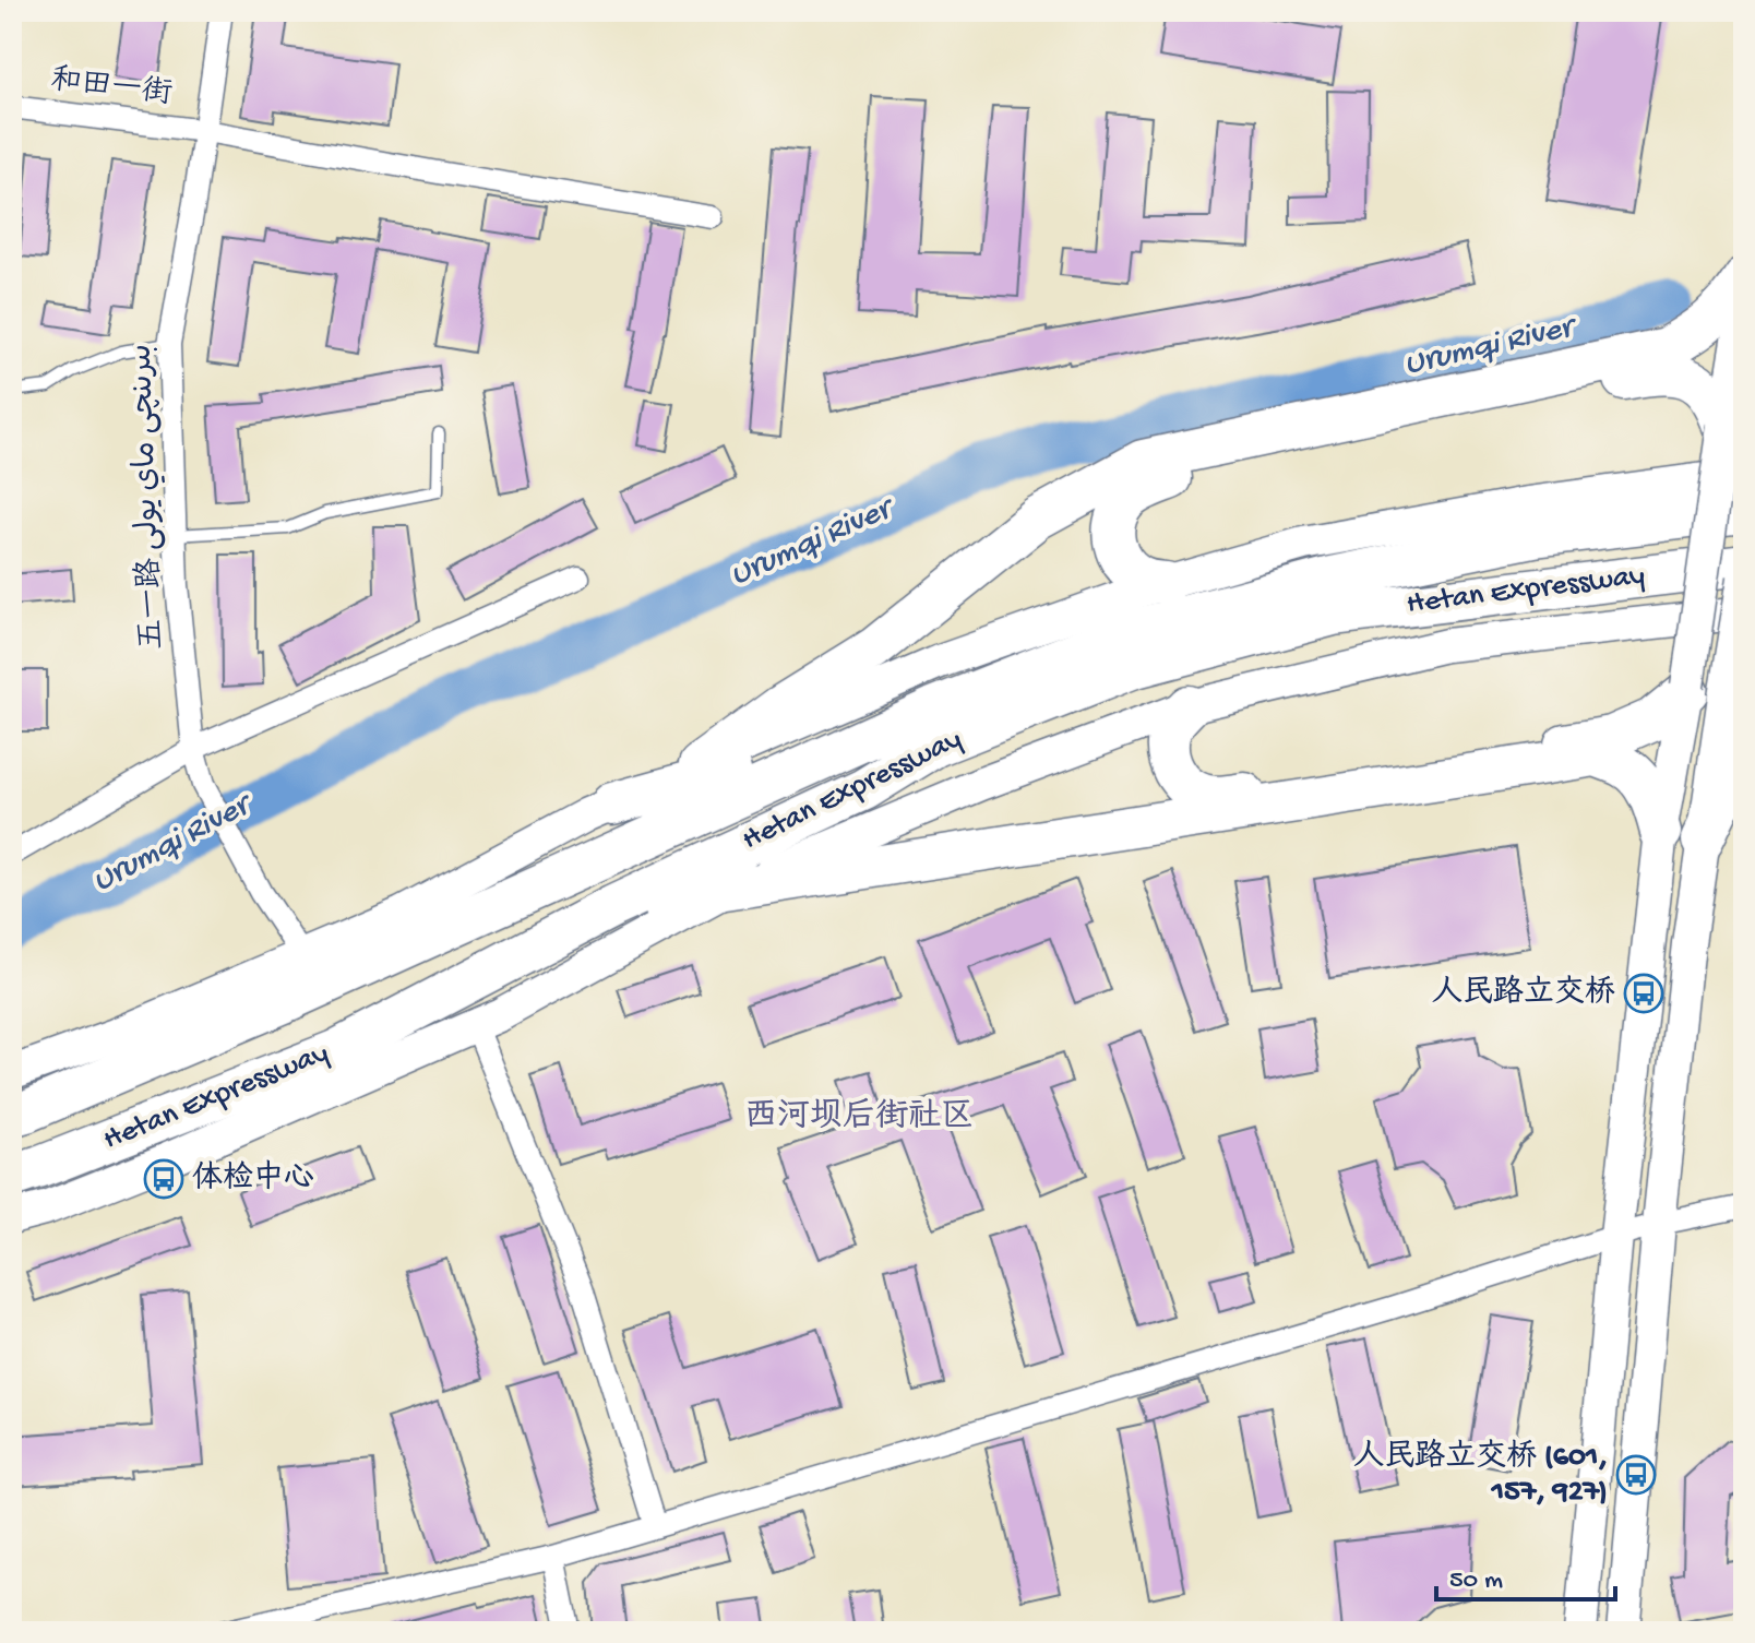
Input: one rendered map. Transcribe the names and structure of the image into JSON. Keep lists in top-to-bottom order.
{
  "streets": {
    "highway": ["Hetan Expressway"],
    "street": ["和田一街", "五一路 بىرىنچى ماي يولى"]
  },
  "crossings": [
    ["和田一街", "五一路 بىرىنچى ماي يولى"]
  ],
  "districts": ["西河坝后街社区"],
  "water": ["Urumqi River"],
  "places": {
    "bus stop": ["人民路立交桥", "体检中心", "人民路立交桥 (601, 157, 927)"]
  },
  "scale_bar": "50 m"
}
